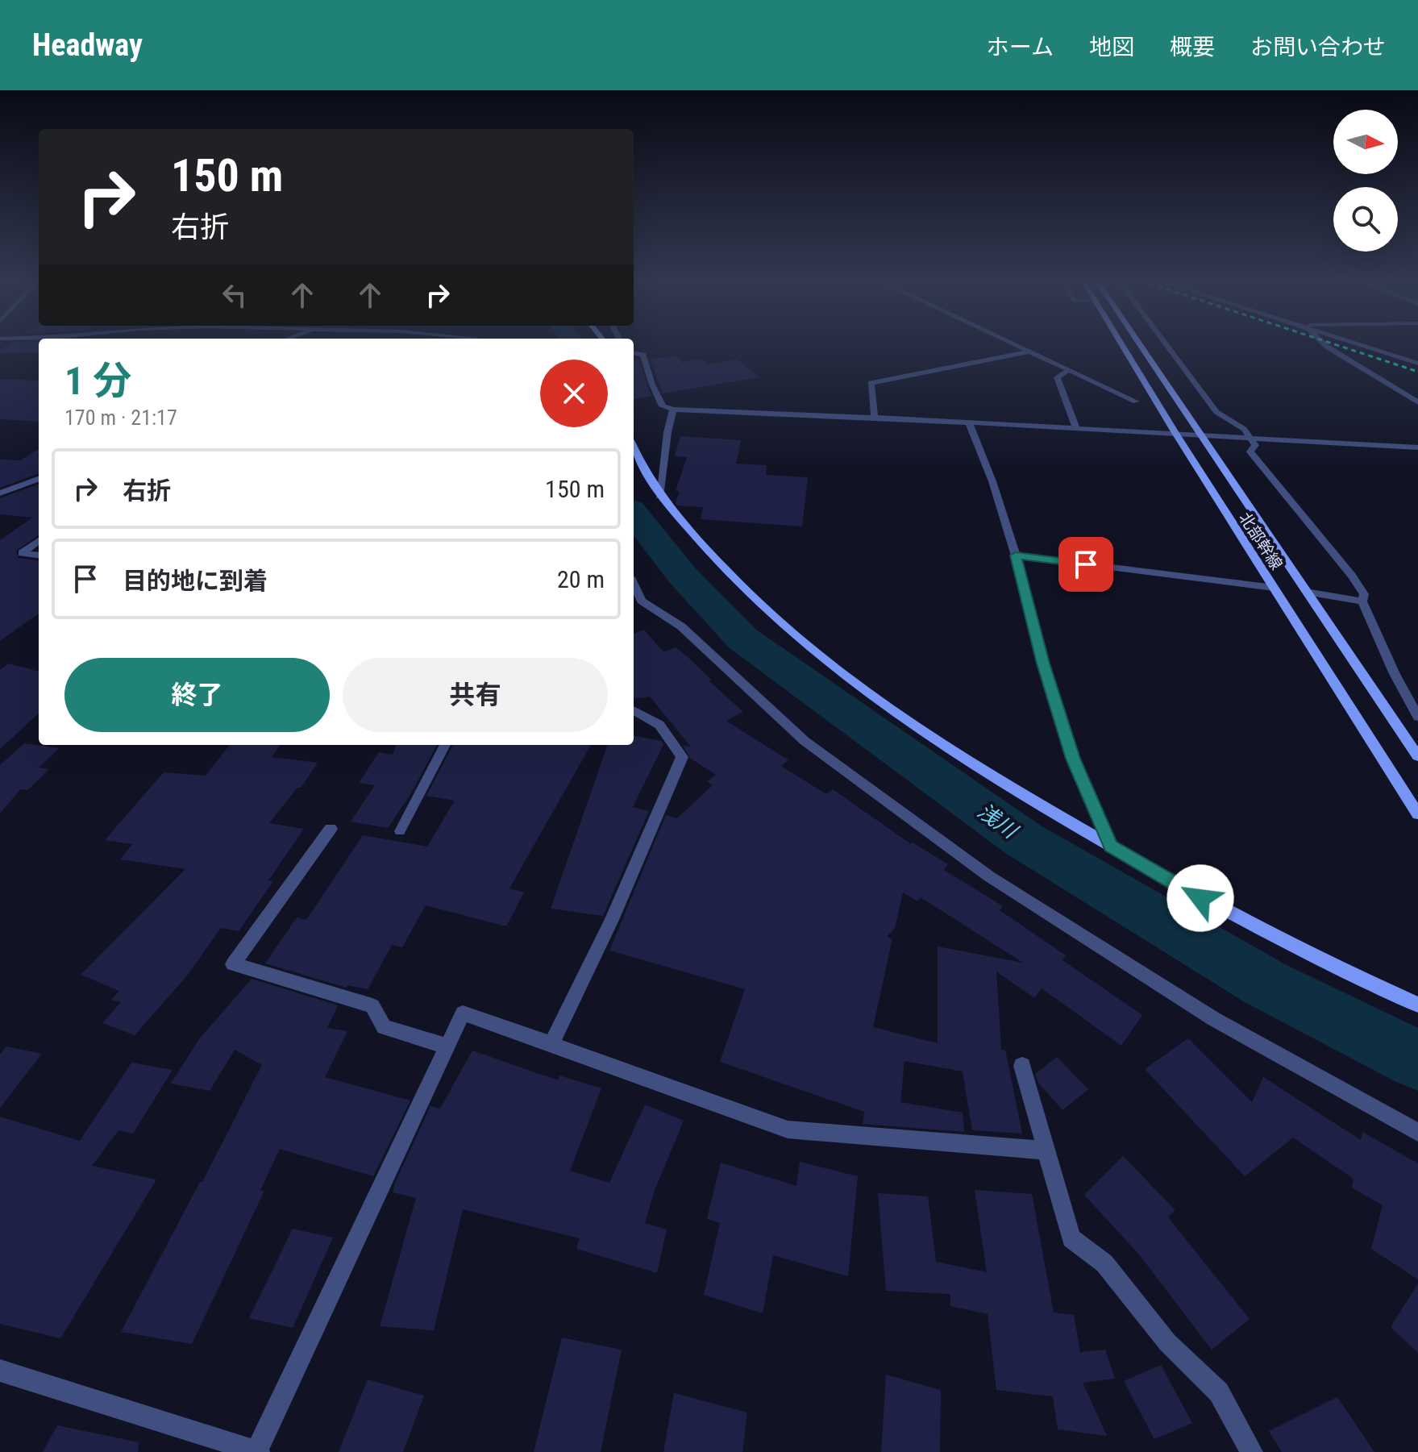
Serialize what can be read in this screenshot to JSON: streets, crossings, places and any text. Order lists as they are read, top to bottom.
{
  "streets": {
    "street": ["北部幹線"]
  },
  "water": ["浅川"],
  "north": "right",
  "page": {
    "header": "Headway",
    "nav": [
      "ホーム",
      "地図",
      "概要",
      "お問い合わせ"
    ],
    "turn": ["150 m", "右折"],
    "heading": ["1 分", "170 m · 21:17"],
    "list": [
      {
        "name": "右折",
        "value": "150 m"
      },
      {
        "name": "目的地に到着",
        "value": "20 m"
      }
    ],
    "buttons": ["終了", "共有"]
  }
}
